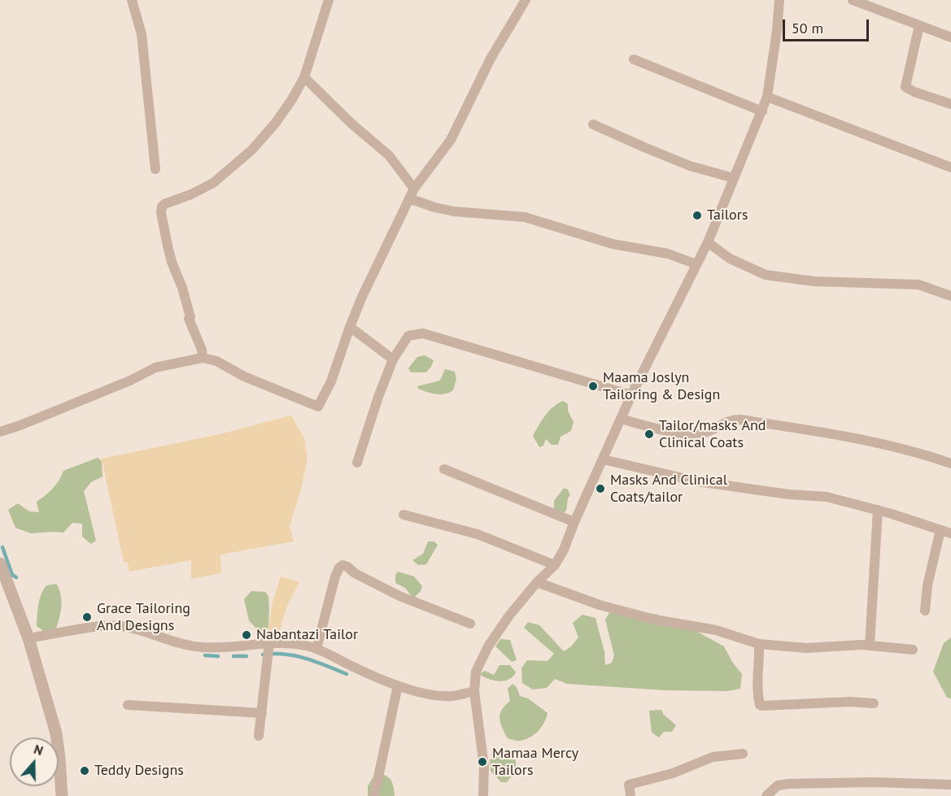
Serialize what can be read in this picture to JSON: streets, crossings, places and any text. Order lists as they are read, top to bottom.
{
  "places": [
    "Tailors",
    "Maama Joslyn Tailoring & Design",
    "Tailor/masks And Clinical Coats",
    "Masks And Clinical Coats/tailor",
    "Grace Tailoring And Designs",
    "Nabantazi Tailor",
    "Mamaa Mercy Tailors",
    "Teddy Designs"
  ],
  "scale_bar": "50 m",
  "north": "top"
}
